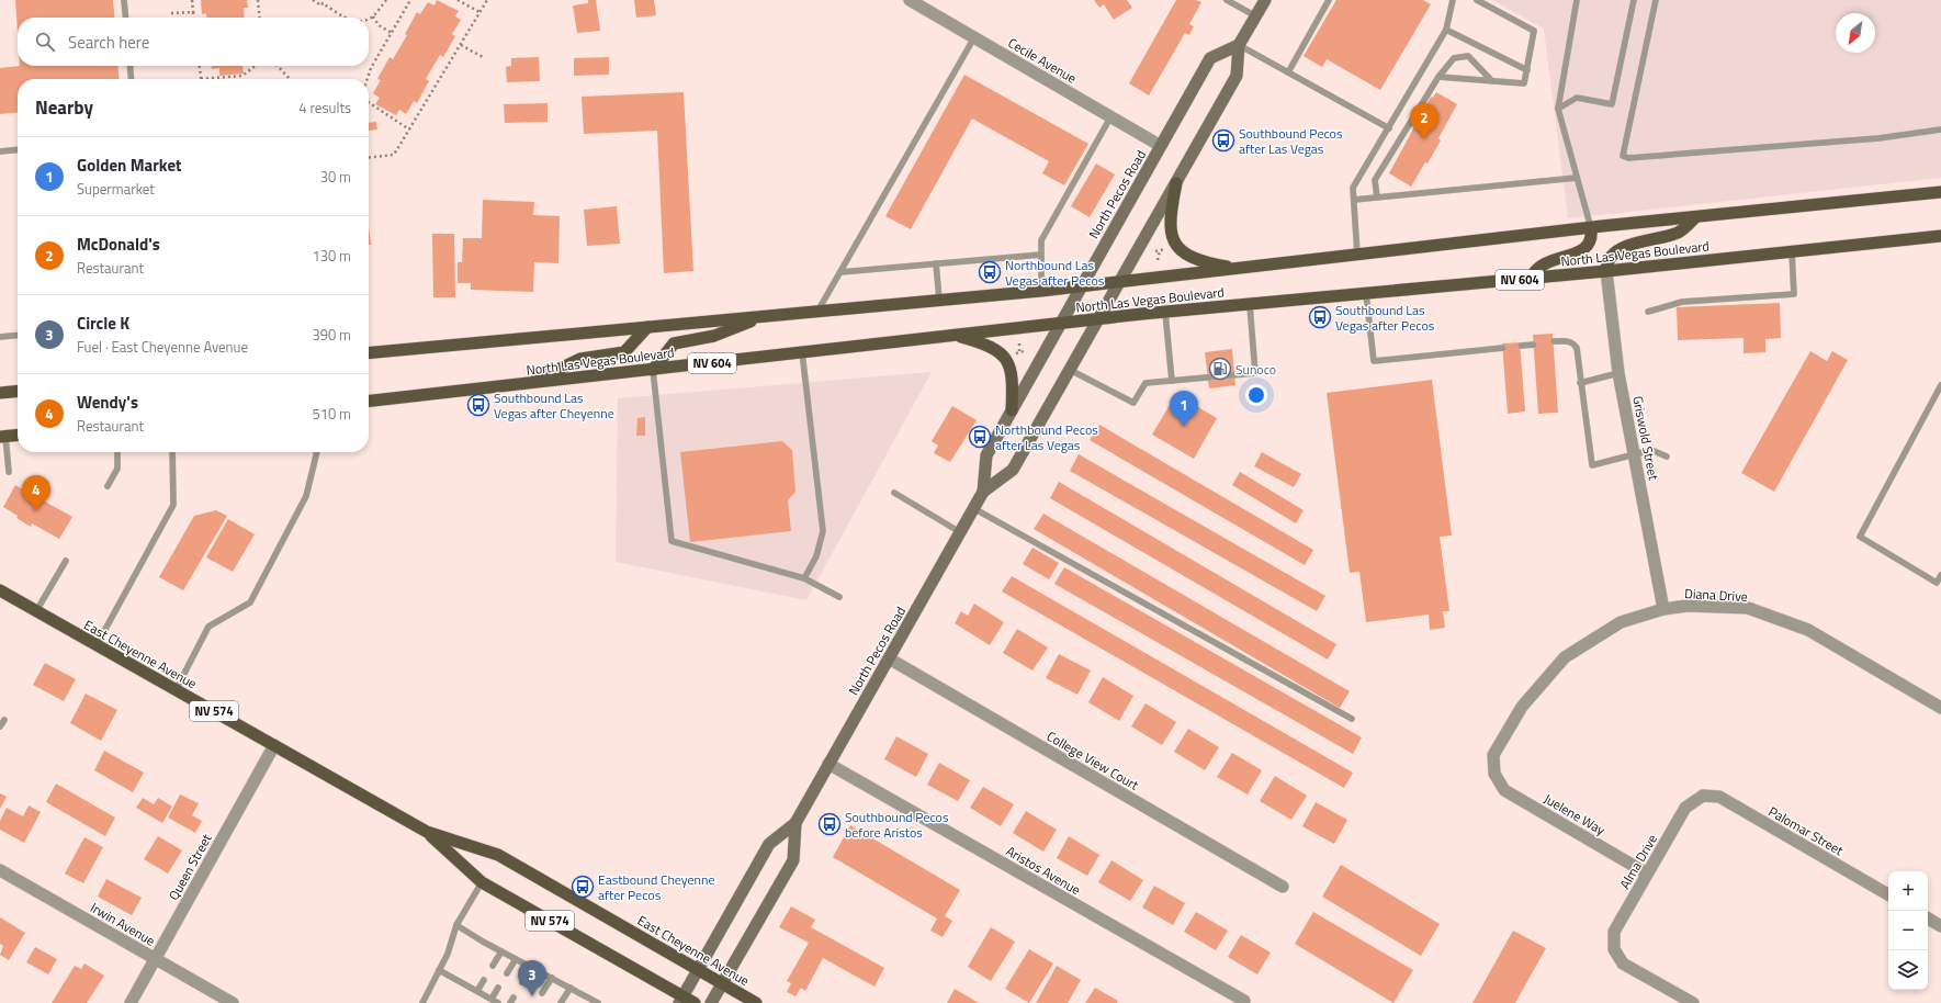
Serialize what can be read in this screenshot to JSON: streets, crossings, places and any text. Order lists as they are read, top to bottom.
{
  "streets": {
    "main road": [
      "North Pecos Road",
      "North Las Vegas Boulevard",
      "NV 604",
      "East Cheyenne Avenue",
      "NV 574"
    ],
    "street": [
      "Cecile Avenue",
      "Griswold Street",
      "Diana Drive",
      "College View Court",
      "Juelene Way",
      "Palomar Street",
      "Alma Drive",
      "Queen Street",
      "Aristos Avenue",
      "Irwin Avenue"
    ]
  },
  "crossings": [
    ["Cecile Avenue", "North Pecos Road"],
    ["North Pecos Road", "North Las Vegas Boulevard"],
    ["North Pecos Road", "East Cheyenne Avenue"],
    ["North Pecos Road", "College View Court"],
    ["North Pecos Road", "Aristos Avenue"],
    ["North Las Vegas Boulevard", "Griswold Street"],
    ["Griswold Street", "Diana Drive"],
    ["Diana Drive", "Juelene Way"],
    ["East Cheyenne Avenue", "Queen Street"],
    ["Juelene Way", "Alma Drive"],
    ["Palomar Street", "Alma Drive"],
    ["Queen Street", "Irwin Avenue"]
  ],
  "places": {
    "bus stop": [
      "Southbound Pecos after Las Vegas",
      "Northbound Las Vegas after Pecos",
      "Southbound Las Vegas after Pecos",
      "Southbound Las Vegas after Cheyenne",
      "Northbound Pecos after Las Vegas",
      "Southbound Pecos before Aristos",
      "Eastbound Cheyenne after Pecos"
    ],
    "fuel station": ["Sunoco"]
  },
  "north": "bottom left",
  "page": {
    "search": "Search here",
    "heading": ["Nearby", "4 results"],
    "pins": [
      "2",
      "1",
      "4",
      "3"
    ],
    "list": [
      {
        "mark": "1",
        "name": "Golden Market",
        "note": "Supermarket",
        "value": "30 m"
      },
      {
        "mark": "2",
        "name": "McDonald's",
        "note": "Restaurant",
        "value": "130 m"
      },
      {
        "mark": "3",
        "name": "Circle K",
        "note": "Fuel · East Cheyenne Avenue",
        "value": "390 m"
      },
      {
        "mark": "4",
        "name": "Wendy's",
        "note": "Restaurant",
        "value": "510 m"
      }
    ],
    "map_buttons": ["+", "−"]
  }
}
